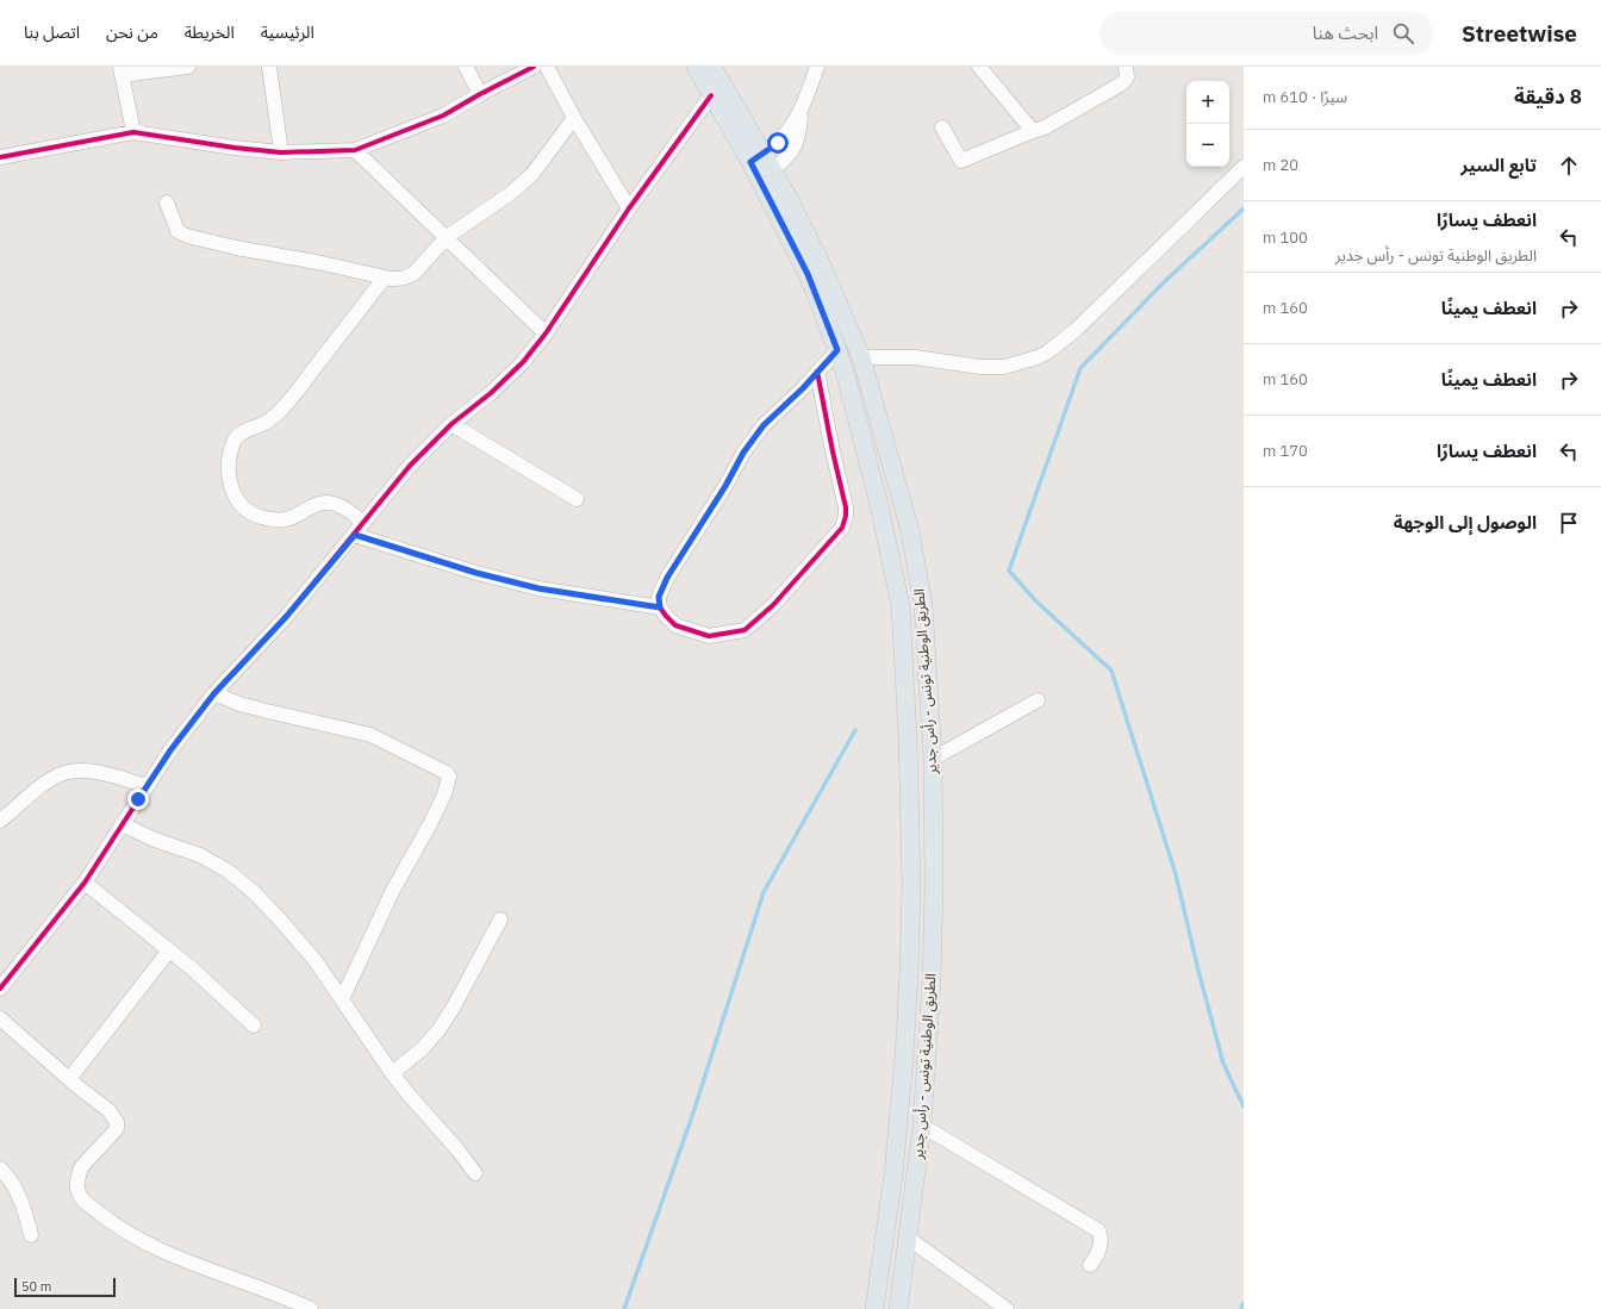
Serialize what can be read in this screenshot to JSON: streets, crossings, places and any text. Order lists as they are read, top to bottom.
{
  "streets": {
    "main road": ["الطريق الوطنية تونس - رأس جدير"]
  },
  "scale_bar": "50 m",
  "page": {
    "header": "Streetwise",
    "search": "ابحث هنا",
    "nav": [
      "الرئيسية",
      "الخريطة",
      "من نحن",
      "اتصل بنا"
    ],
    "heading": ["8 دقيقة", "سيرًا · 610 m"],
    "map_buttons": ["+", "−"],
    "list": [
      ["تابع السير", "20 m"],
      ["انعطف يسارًا", "الطريق الوطنية تونس - رأس جدير", "100 m"],
      ["انعطف يمينًا", "160 m"],
      ["انعطف يمينًا", "160 m"],
      ["انعطف يسارًا", "170 m"],
      "الوصول إلى الوجهة"
    ],
    "scale": "50 m"
  }
}
